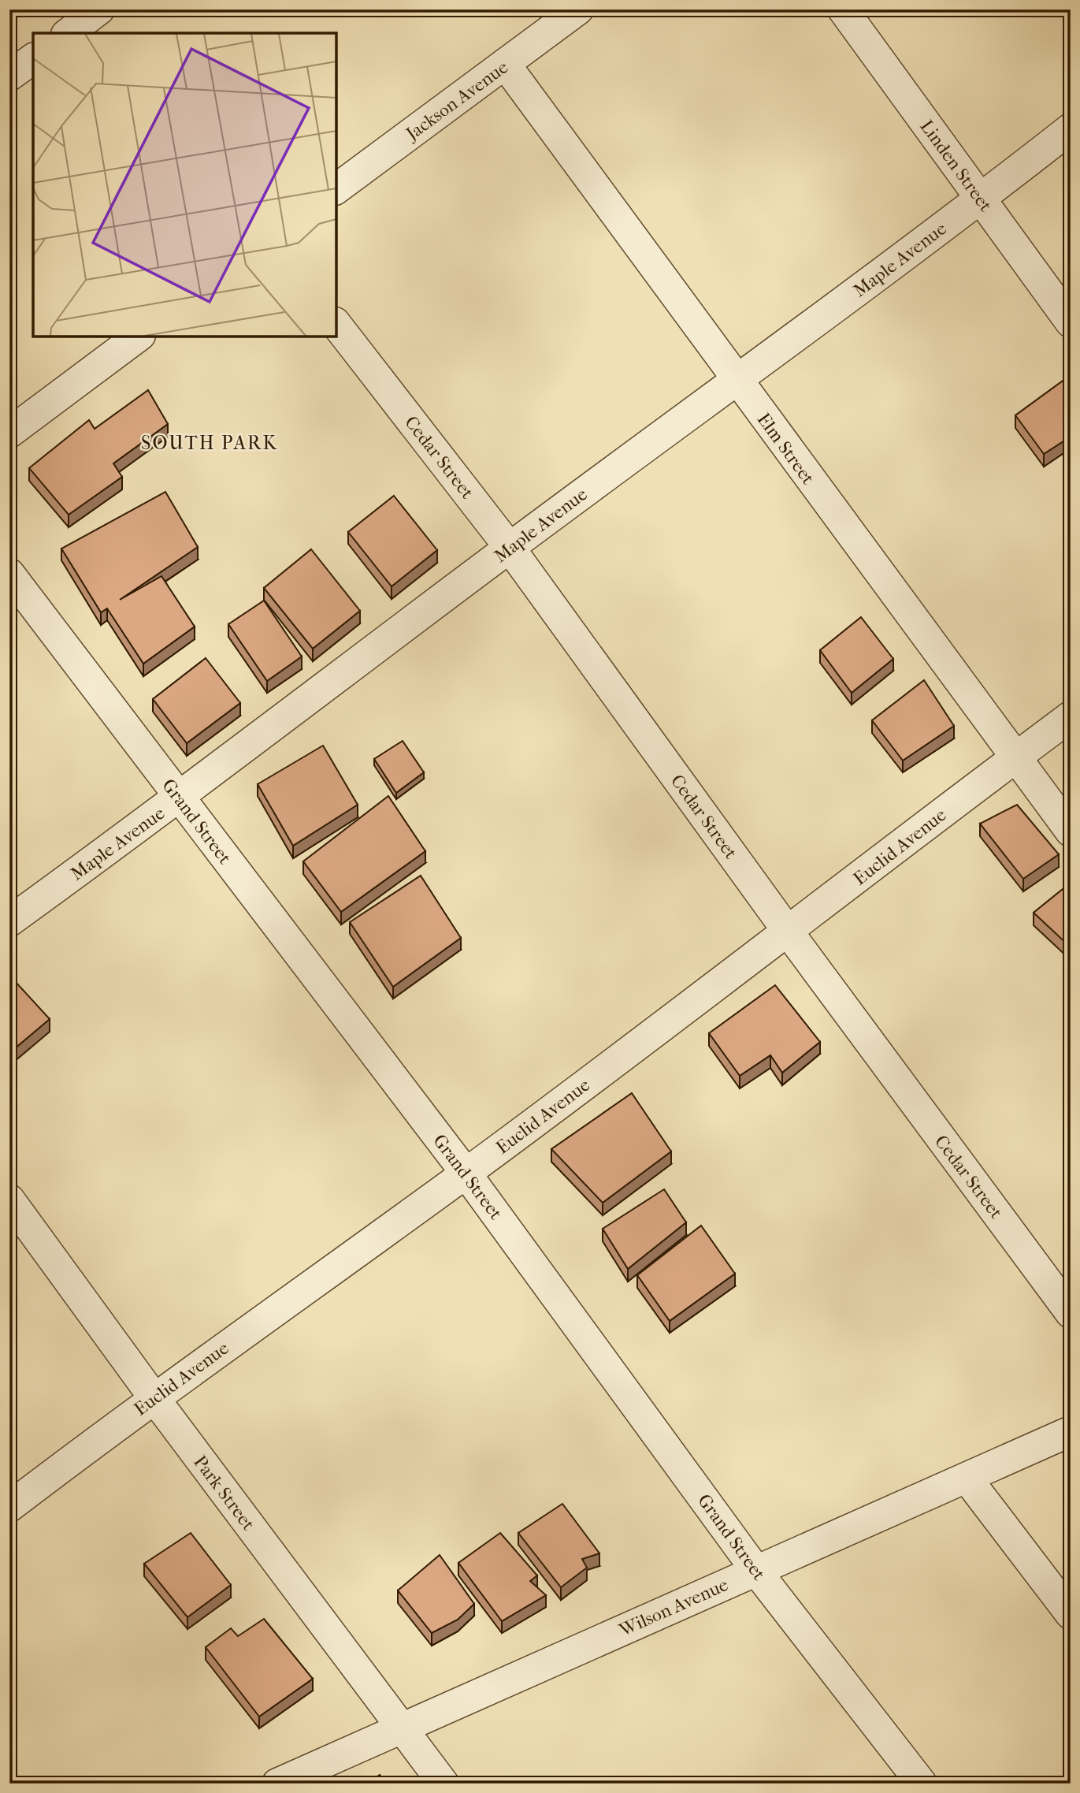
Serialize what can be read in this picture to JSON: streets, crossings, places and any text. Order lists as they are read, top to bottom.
{
  "streets": {
    "street": [
      "Jackson Avenue",
      "Linden Street",
      "Maple Avenue",
      "Elm Street",
      "Cedar Street",
      "Grand Street",
      "Euclid Avenue",
      "Park Street",
      "Wilson Avenue"
    ]
  },
  "crossings": [
    ["Jackson Avenue", "Elm Street"],
    ["Linden Street", "Maple Avenue"],
    ["Maple Avenue", "Elm Street"],
    ["Maple Avenue", "Cedar Street"],
    ["Maple Avenue", "Grand Street"],
    ["Elm Street", "Euclid Avenue"],
    ["Cedar Street", "Euclid Avenue"],
    ["Grand Street", "Euclid Avenue"],
    ["Grand Street", "Wilson Avenue"],
    ["Euclid Avenue", "Park Street"],
    ["Park Street", "Wilson Avenue"]
  ],
  "districts": ["SOUTH PARK"]
}
